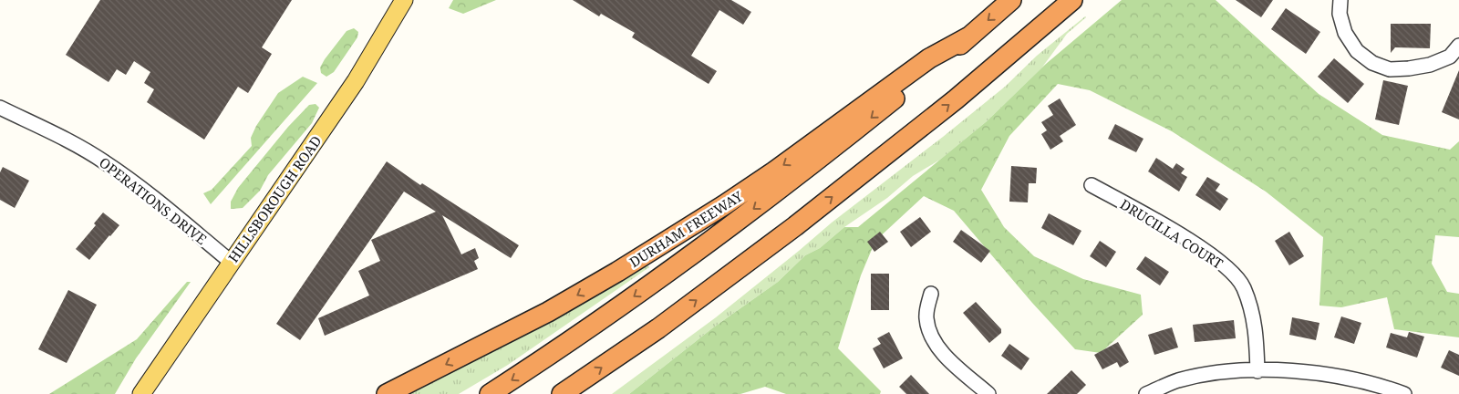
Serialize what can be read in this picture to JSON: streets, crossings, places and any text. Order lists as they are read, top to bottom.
{
  "streets": {
    "highway": ["DURHAM FREEWAY"],
    "main road": ["HILLSBOROUGH ROAD"],
    "street": ["OPERATIONS DRIVE", "DRUCILLA COURT"]
  },
  "crossings": [
    ["HILLSBOROUGH ROAD", "OPERATIONS DRIVE"]
  ]
}
